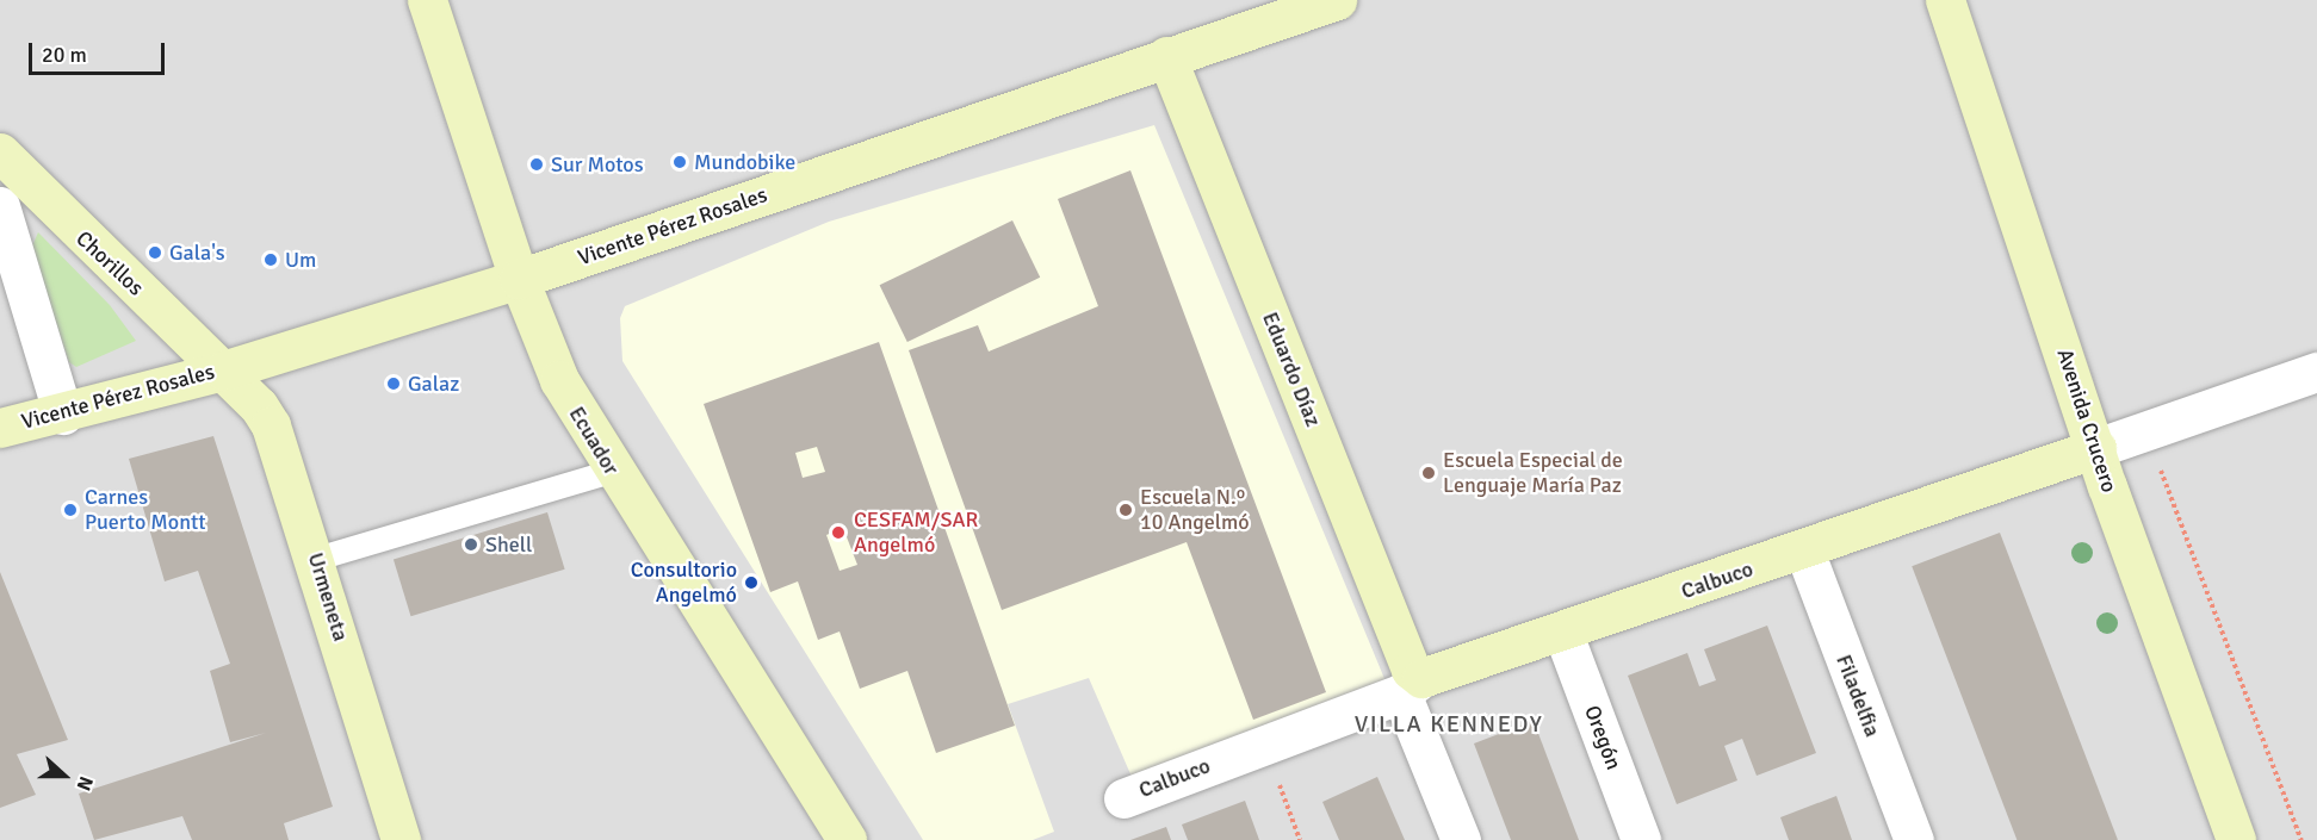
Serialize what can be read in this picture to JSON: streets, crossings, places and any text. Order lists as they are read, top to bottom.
{
  "streets": {
    "main road": [
      "Vicente Pérez Rosales",
      "Chorillos",
      "Eduardo Díaz",
      "Avenida Crucero",
      "Ecuador",
      "Calbuco",
      "Urmeneta"
    ],
    "street": ["Filadelfia", "Oregón"]
  },
  "crossings": [
    ["Vicente Pérez Rosales", "Chorillos"],
    ["Vicente Pérez Rosales", "Eduardo Díaz"],
    ["Vicente Pérez Rosales", "Ecuador"],
    ["Vicente Pérez Rosales", "Urmeneta"],
    ["Chorillos", "Urmeneta"],
    ["Eduardo Díaz", "Calbuco"],
    ["Avenida Crucero", "Calbuco"],
    ["Calbuco", "Filadelfia"],
    ["Calbuco", "Oregón"]
  ],
  "districts": ["VILLA KENNEDY"],
  "places": [
    "Mundobike",
    "Sur Motos",
    "Gala's",
    "Um",
    "Galaz",
    "Escuela Especial de Lenguaje María Paz",
    "Carnes Puerto Montt",
    "Escuela N.º 10 Angelmó",
    "CESFAM/SAR Angelmó",
    "Shell",
    "Consultorio Angelmó"
  ],
  "scale_bar": "20 m",
  "north": "right"
}
